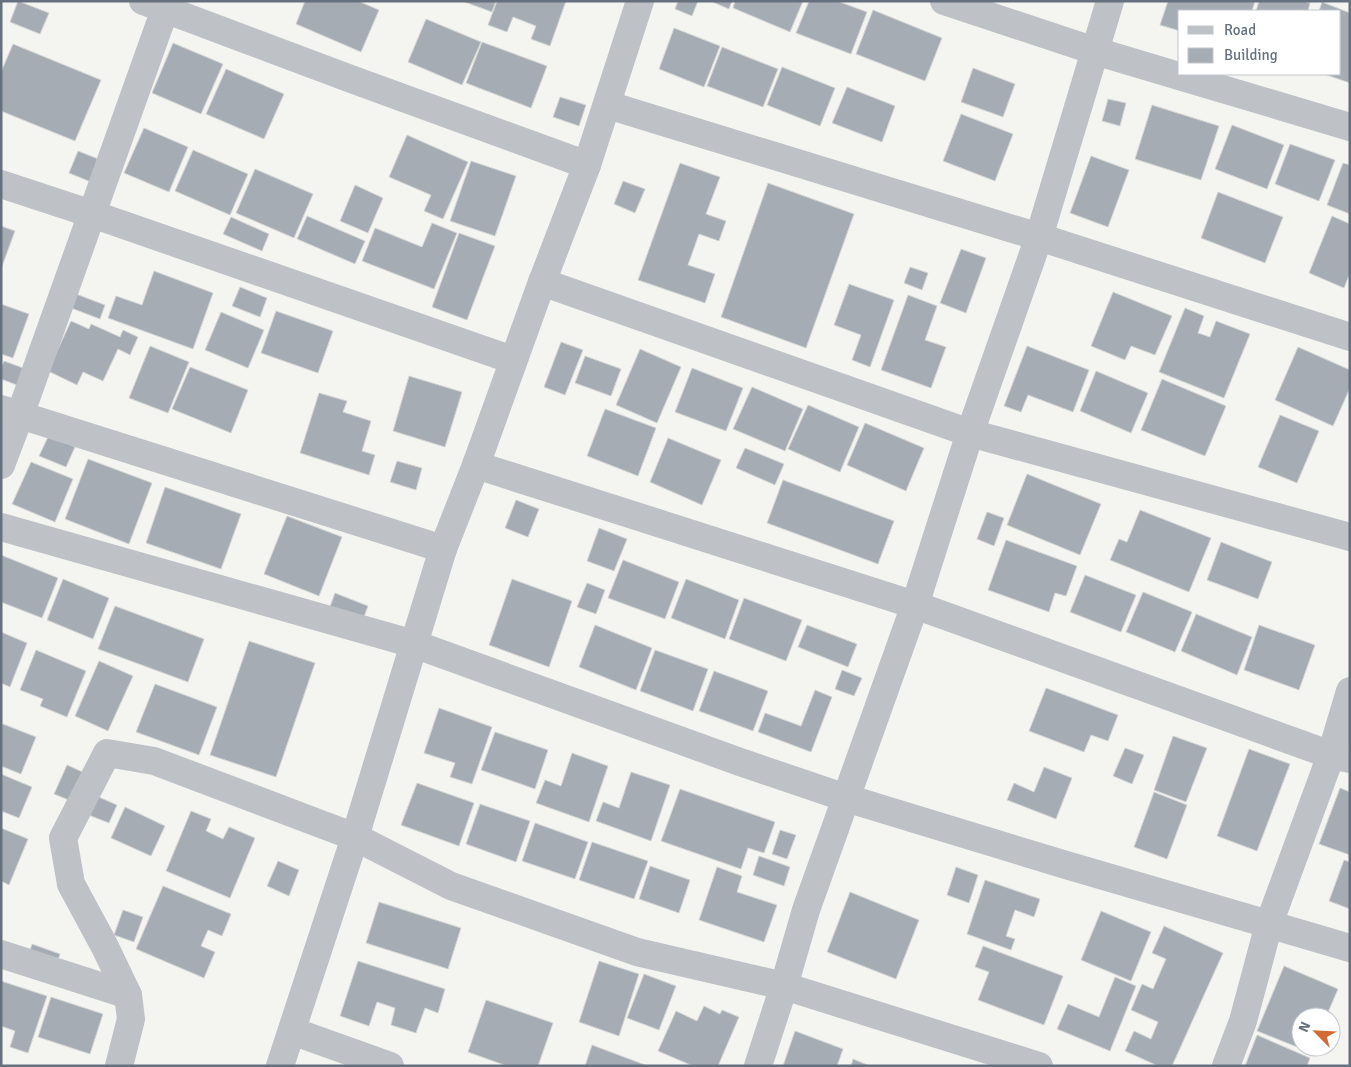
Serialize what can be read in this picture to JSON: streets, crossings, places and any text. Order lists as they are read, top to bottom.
{
  "legend": ["Road", "Building"],
  "north": "top left"
}
